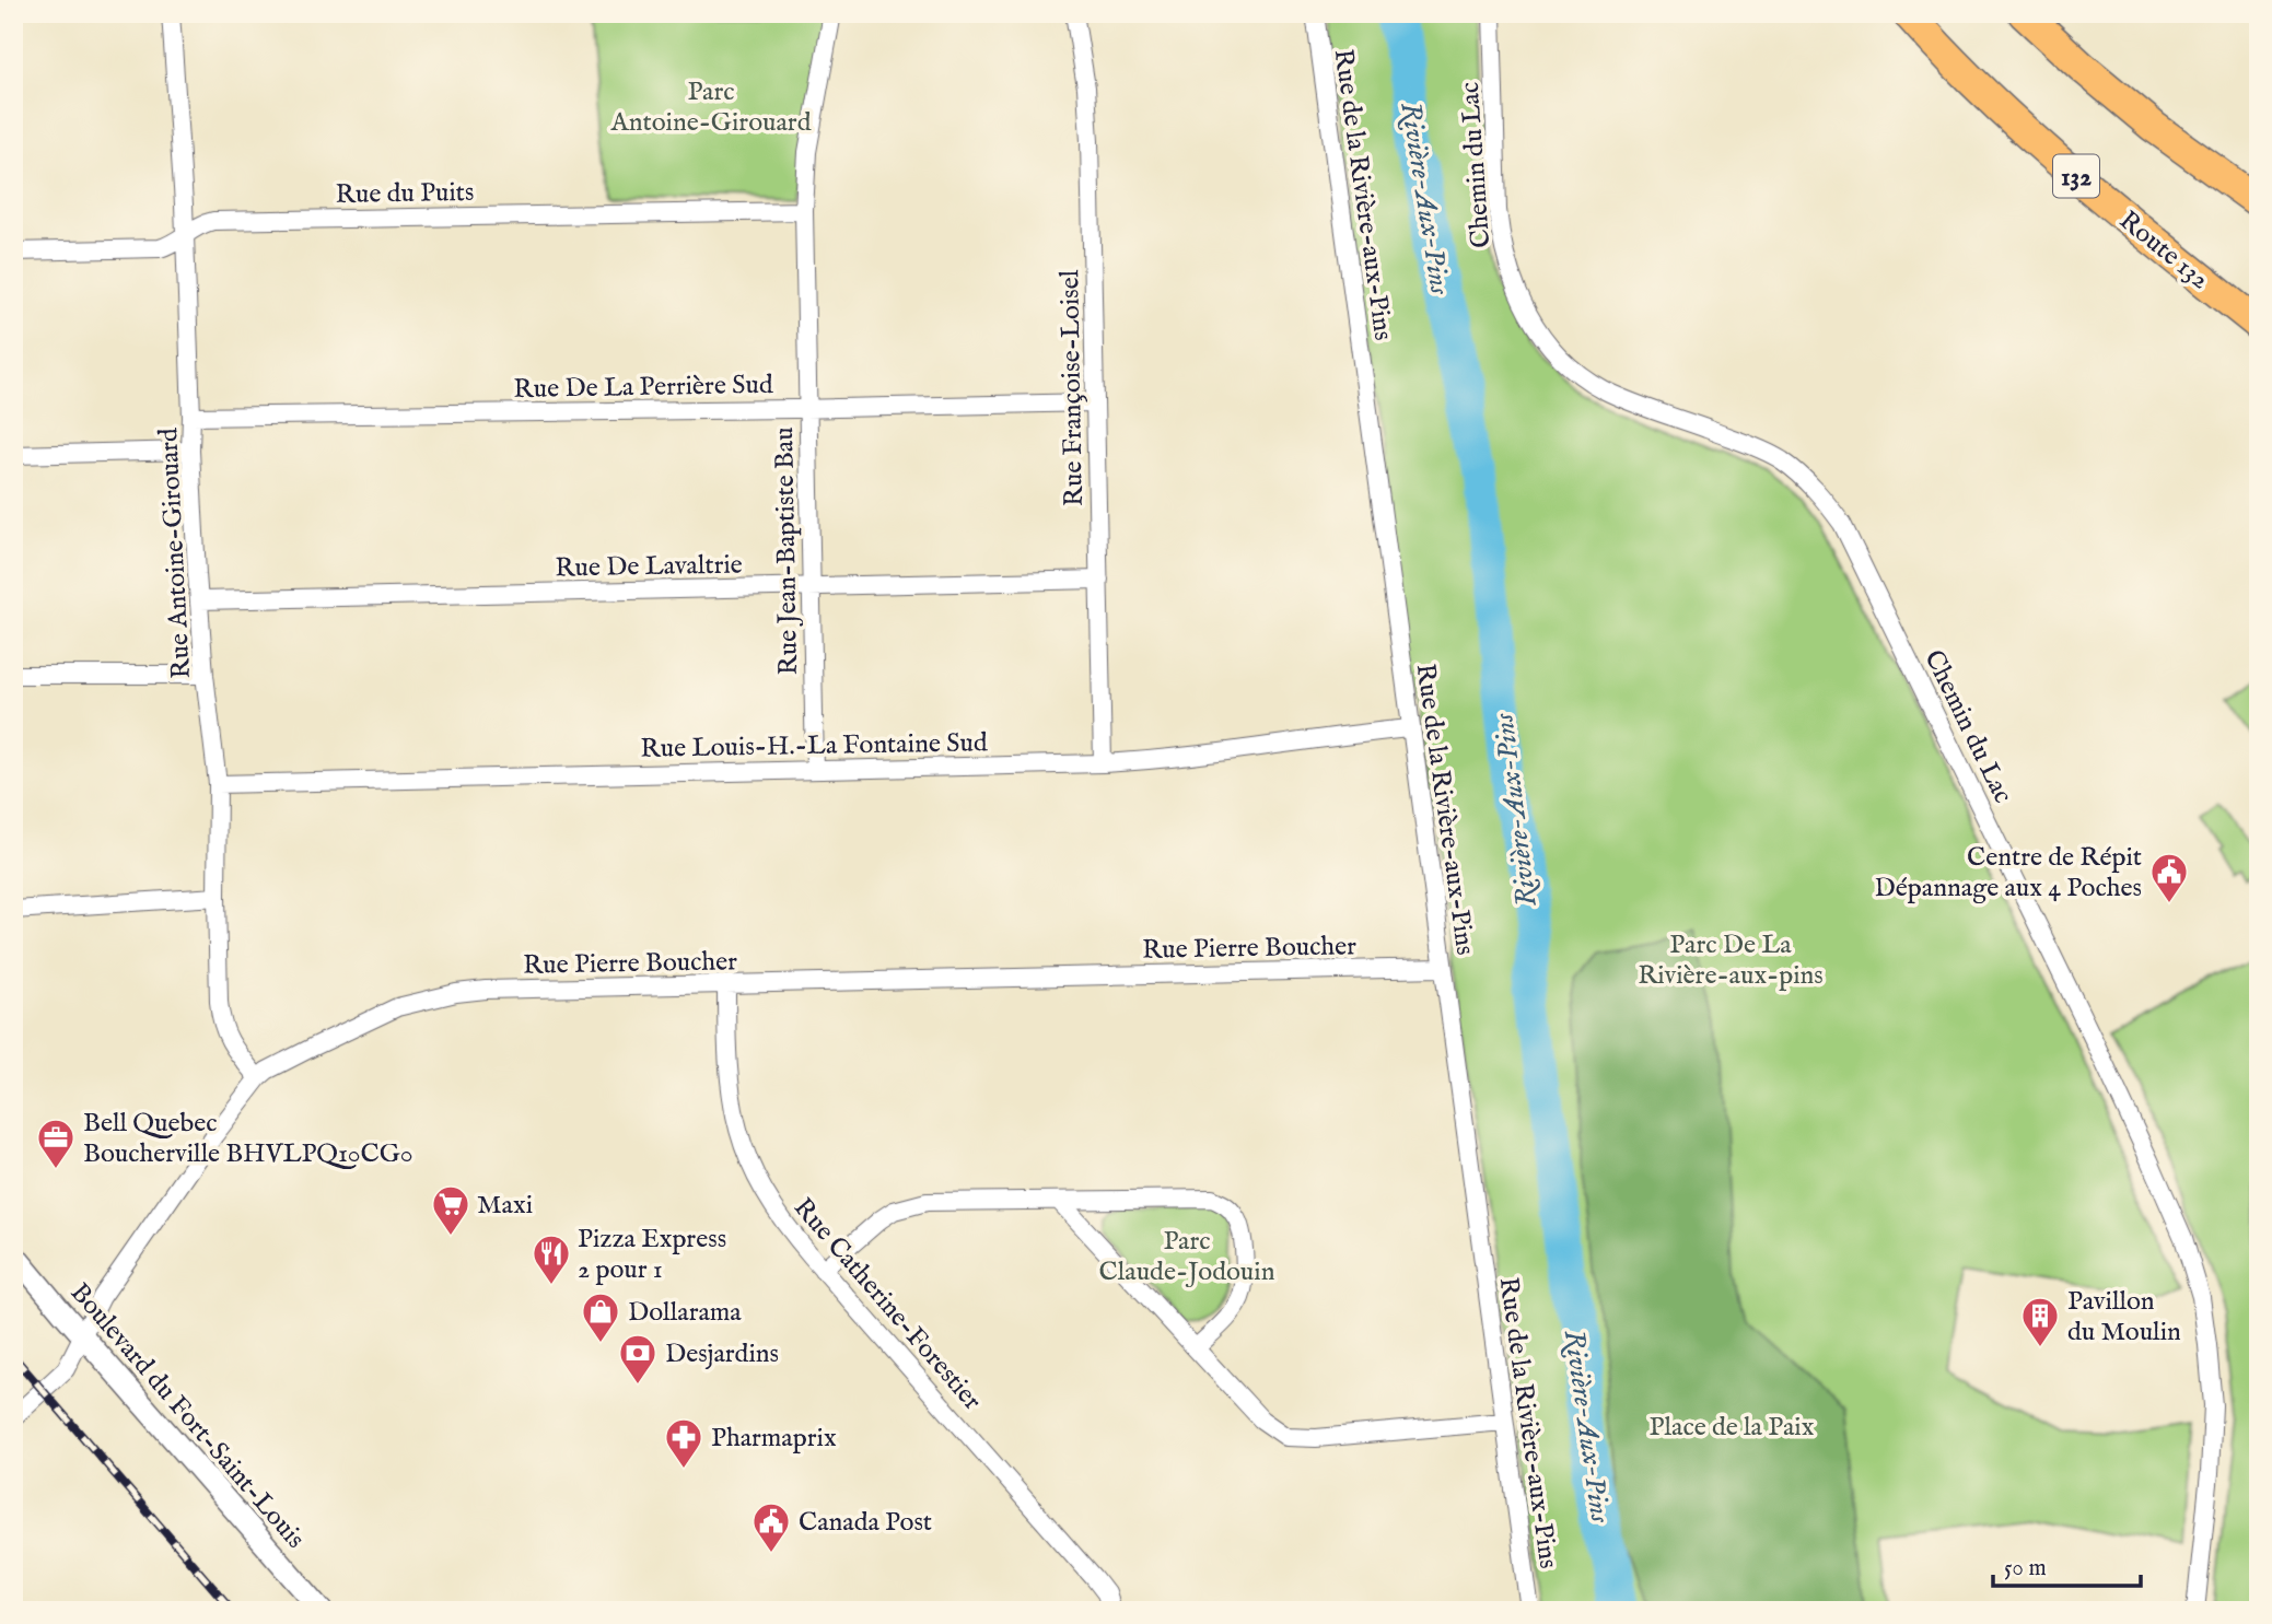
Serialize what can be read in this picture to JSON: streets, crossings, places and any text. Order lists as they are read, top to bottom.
{
  "streets": {
    "highway": ["132", "Route 132"],
    "street": [
      "Chemin du Lac",
      "Rue du Puits",
      "Rue de la Rivière-aux-Pins",
      "Rue De La Perrière Sud",
      "Rue Françoise-Loisel",
      "Rue Jean-Baptiste Bau",
      "Rue Antoine-Girouard",
      "Rue De Lavaltrie",
      "Rue Louis-H.-La Fontaine Sud",
      "Rue Pierre Boucher",
      "Rue Catherine-Forestier",
      "Boulevard du Fort-Saint-Louis"
    ]
  },
  "crossings": [
    ["Rue du Puits", "Rue Jean-Baptiste Bau"],
    ["Rue du Puits", "Rue Antoine-Girouard"],
    ["Rue de la Rivière-aux-Pins", "Rue Louis-H.-La Fontaine Sud"],
    ["Rue de la Rivière-aux-Pins", "Rue Pierre Boucher"],
    ["Rue De La Perrière Sud", "Rue Françoise-Loisel"],
    ["Rue De La Perrière Sud", "Rue Jean-Baptiste Bau"],
    ["Rue De La Perrière Sud", "Rue Antoine-Girouard"],
    ["Rue Françoise-Loisel", "Rue De Lavaltrie"],
    ["Rue Françoise-Loisel", "Rue Louis-H.-La Fontaine Sud"],
    ["Rue Jean-Baptiste Bau", "Rue De Lavaltrie"],
    ["Rue Jean-Baptiste Bau", "Rue Louis-H.-La Fontaine Sud"],
    ["Rue Antoine-Girouard", "Rue De Lavaltrie"],
    ["Rue Antoine-Girouard", "Rue Louis-H.-La Fontaine Sud"],
    ["Rue Antoine-Girouard", "Rue Pierre Boucher"],
    ["Rue Pierre Boucher", "Rue Catherine-Forestier"],
    ["Rue Pierre Boucher", "Boulevard du Fort-Saint-Louis"]
  ],
  "water": ["Rivière-Aux-Pins"],
  "parks": [
    "Parc Antoine-Girouard",
    "Parc De La Rivière-aux-pins",
    "Parc Claude-Jodouin",
    "Place de la Paix"
  ],
  "places": {
    "public building": ["Centre de Répit Dépannage aux 4 Poches", "Canada Post"],
    "office": ["Bell Quebec Boucherville BHVLPQ10CG0"],
    "supermarket": ["Maxi"],
    "restaurant": ["Pizza Express 2 pour 1"],
    "shop": ["Dollarama"],
    "building": ["Pavillon du Moulin"],
    "bank": ["Desjardins"],
    "pharmacy": ["Pharmaprix"]
  },
  "scale_bar": "50 m"
}
